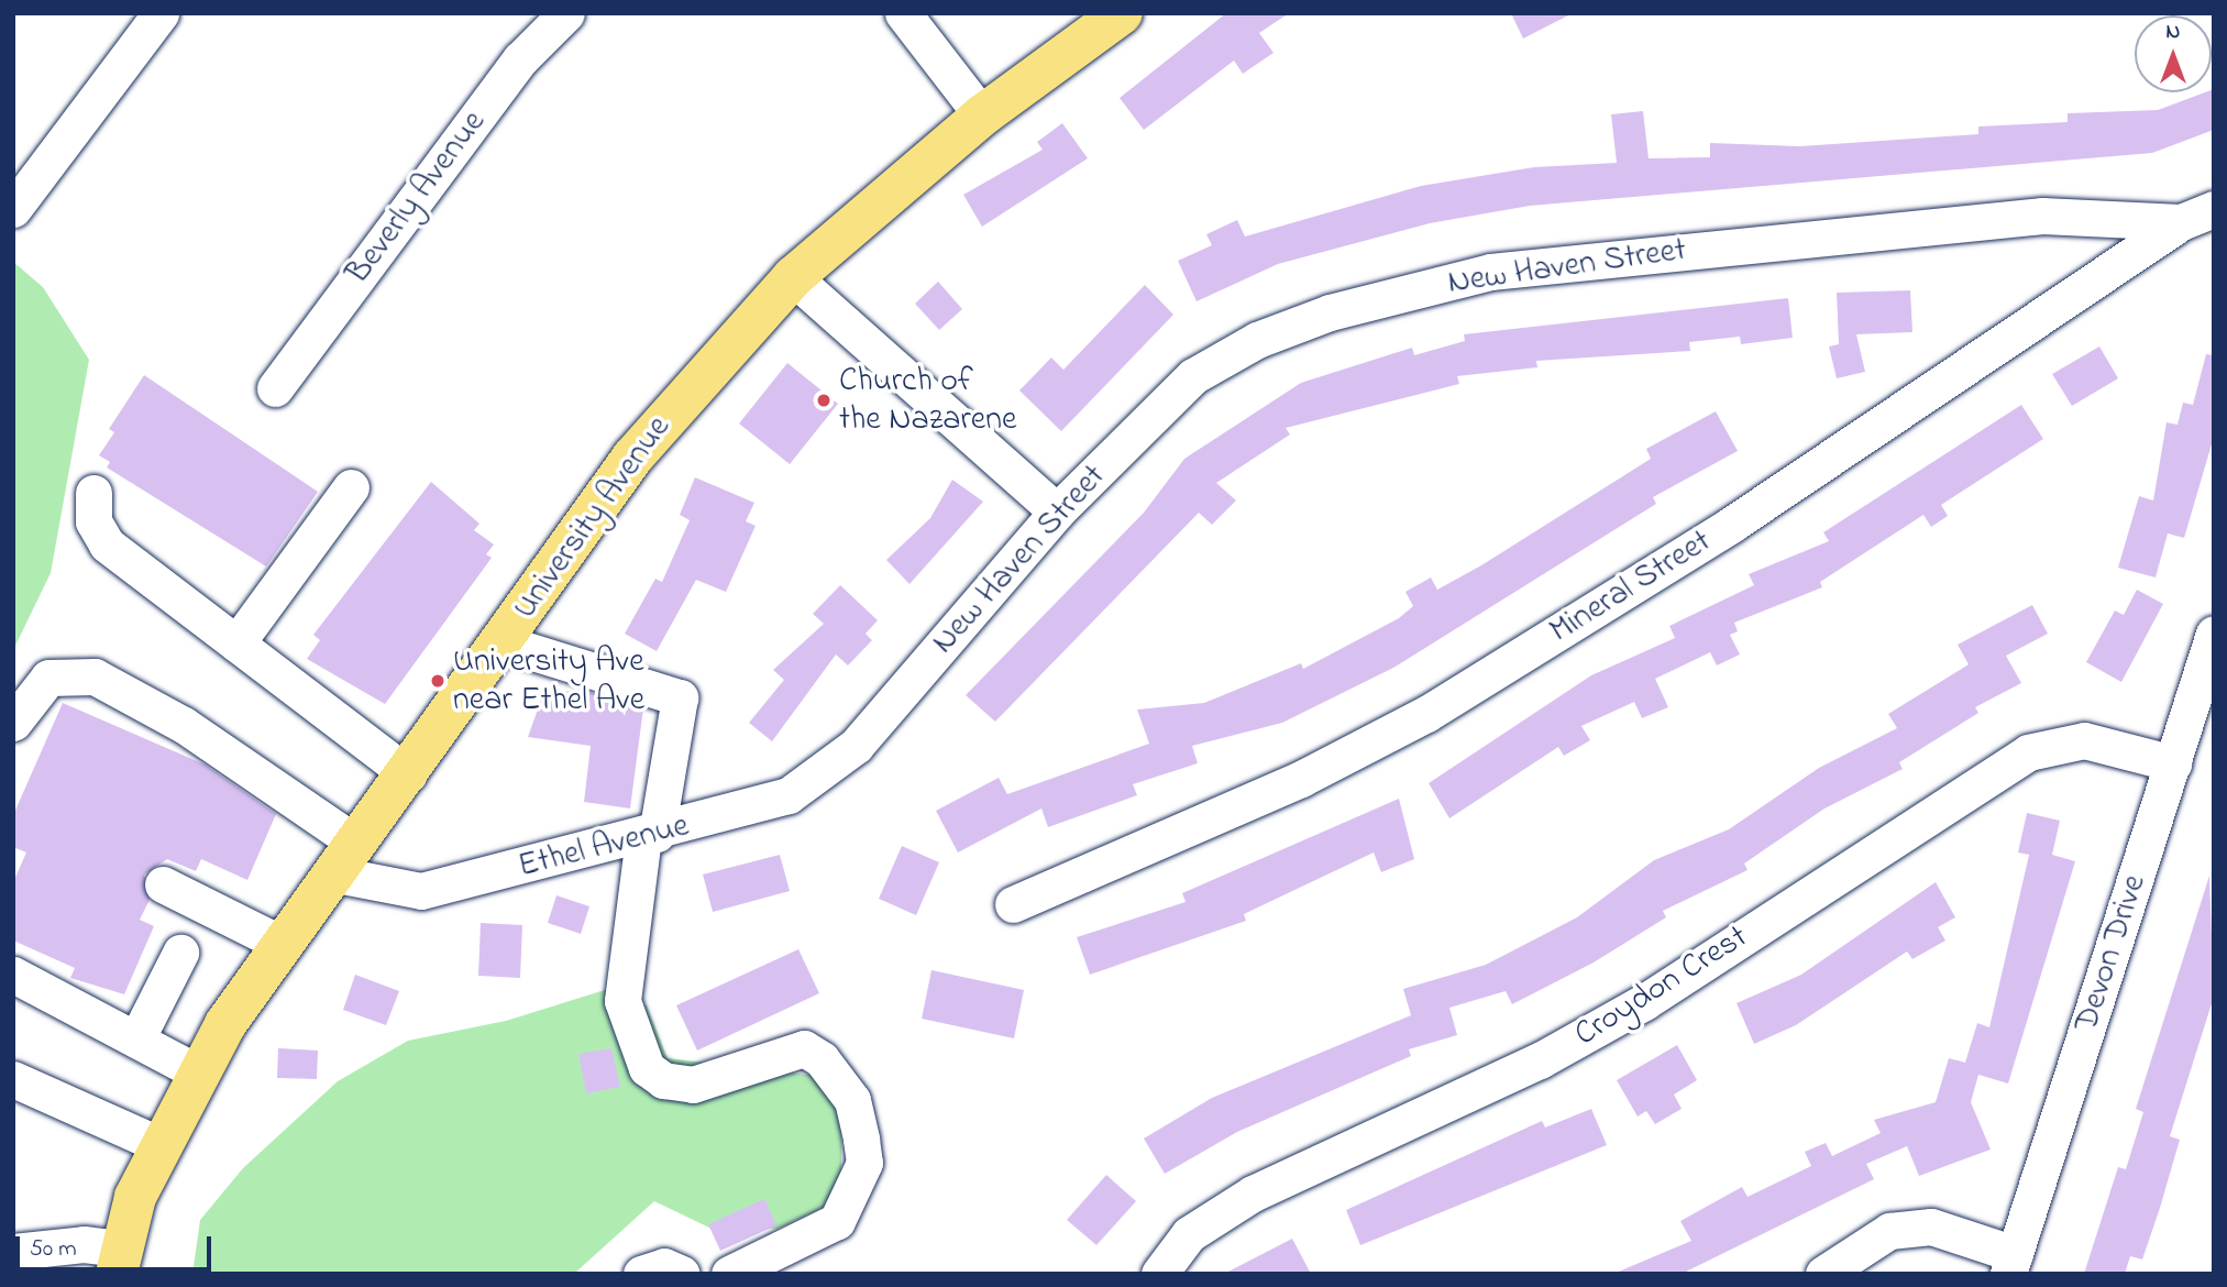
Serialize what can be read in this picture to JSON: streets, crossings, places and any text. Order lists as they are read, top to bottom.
{
  "streets": {
    "main road": ["University Avenue"],
    "street": [
      "Beverly Avenue",
      "New Haven Street",
      "Mineral Street",
      "Ethel Avenue",
      "Devon Drive",
      "Croydon Crest"
    ]
  },
  "crossings": [
    ["New Haven Street", "Mineral Street"],
    ["New Haven Street", "Ethel Avenue"],
    ["University Avenue", "Ethel Avenue"],
    ["Devon Drive", "Croydon Crest"]
  ],
  "places": ["Church of the Nazarene", "University Ave near Ethel Ave"],
  "scale_bar": "50 m",
  "north": "top"
}
